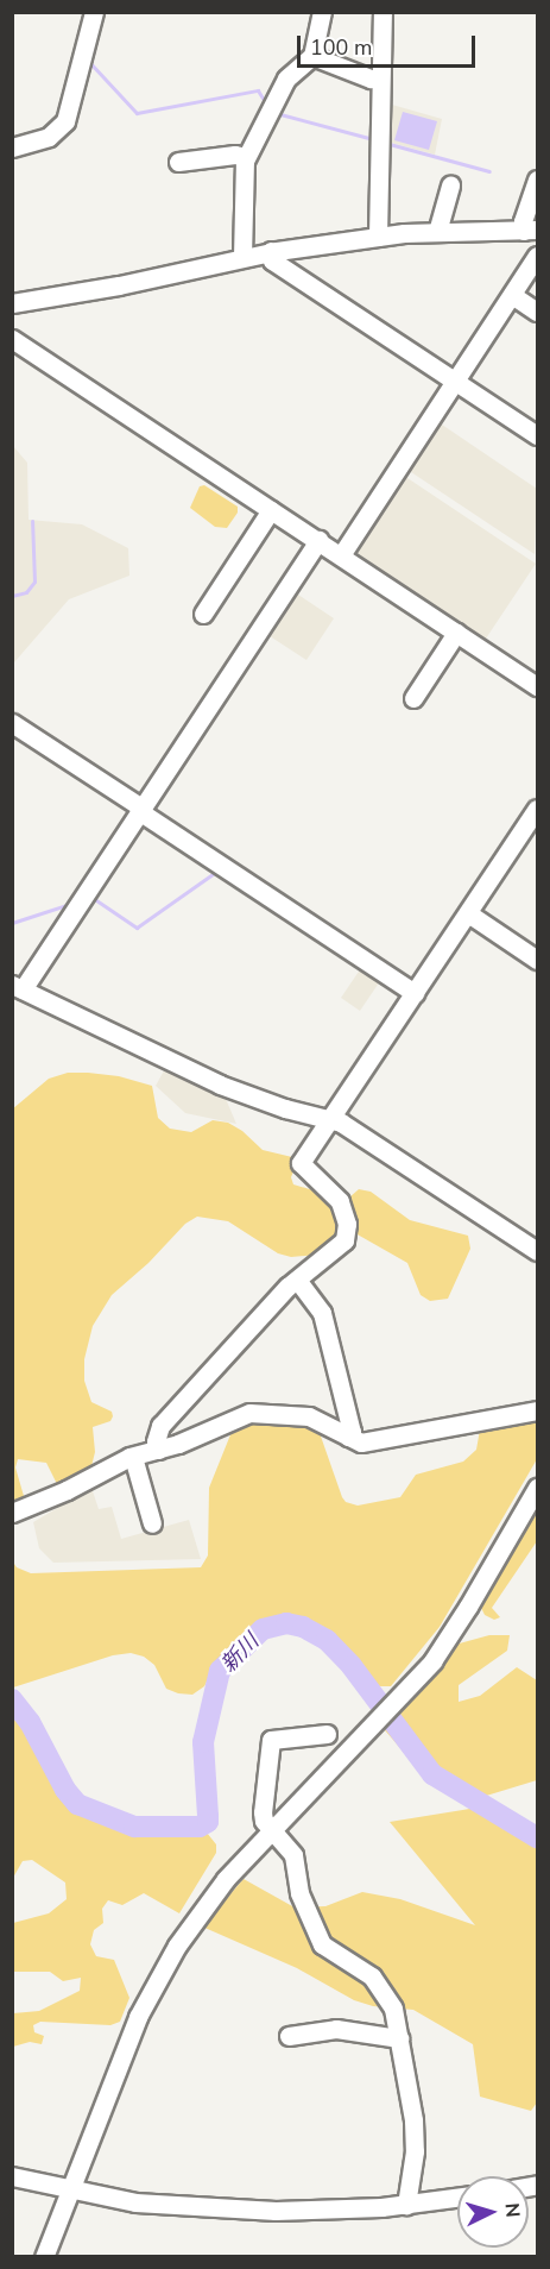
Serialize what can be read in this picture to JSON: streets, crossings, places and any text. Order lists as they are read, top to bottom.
{
  "water": ["新川"],
  "scale_bar": "100 m",
  "north": "right"
}
